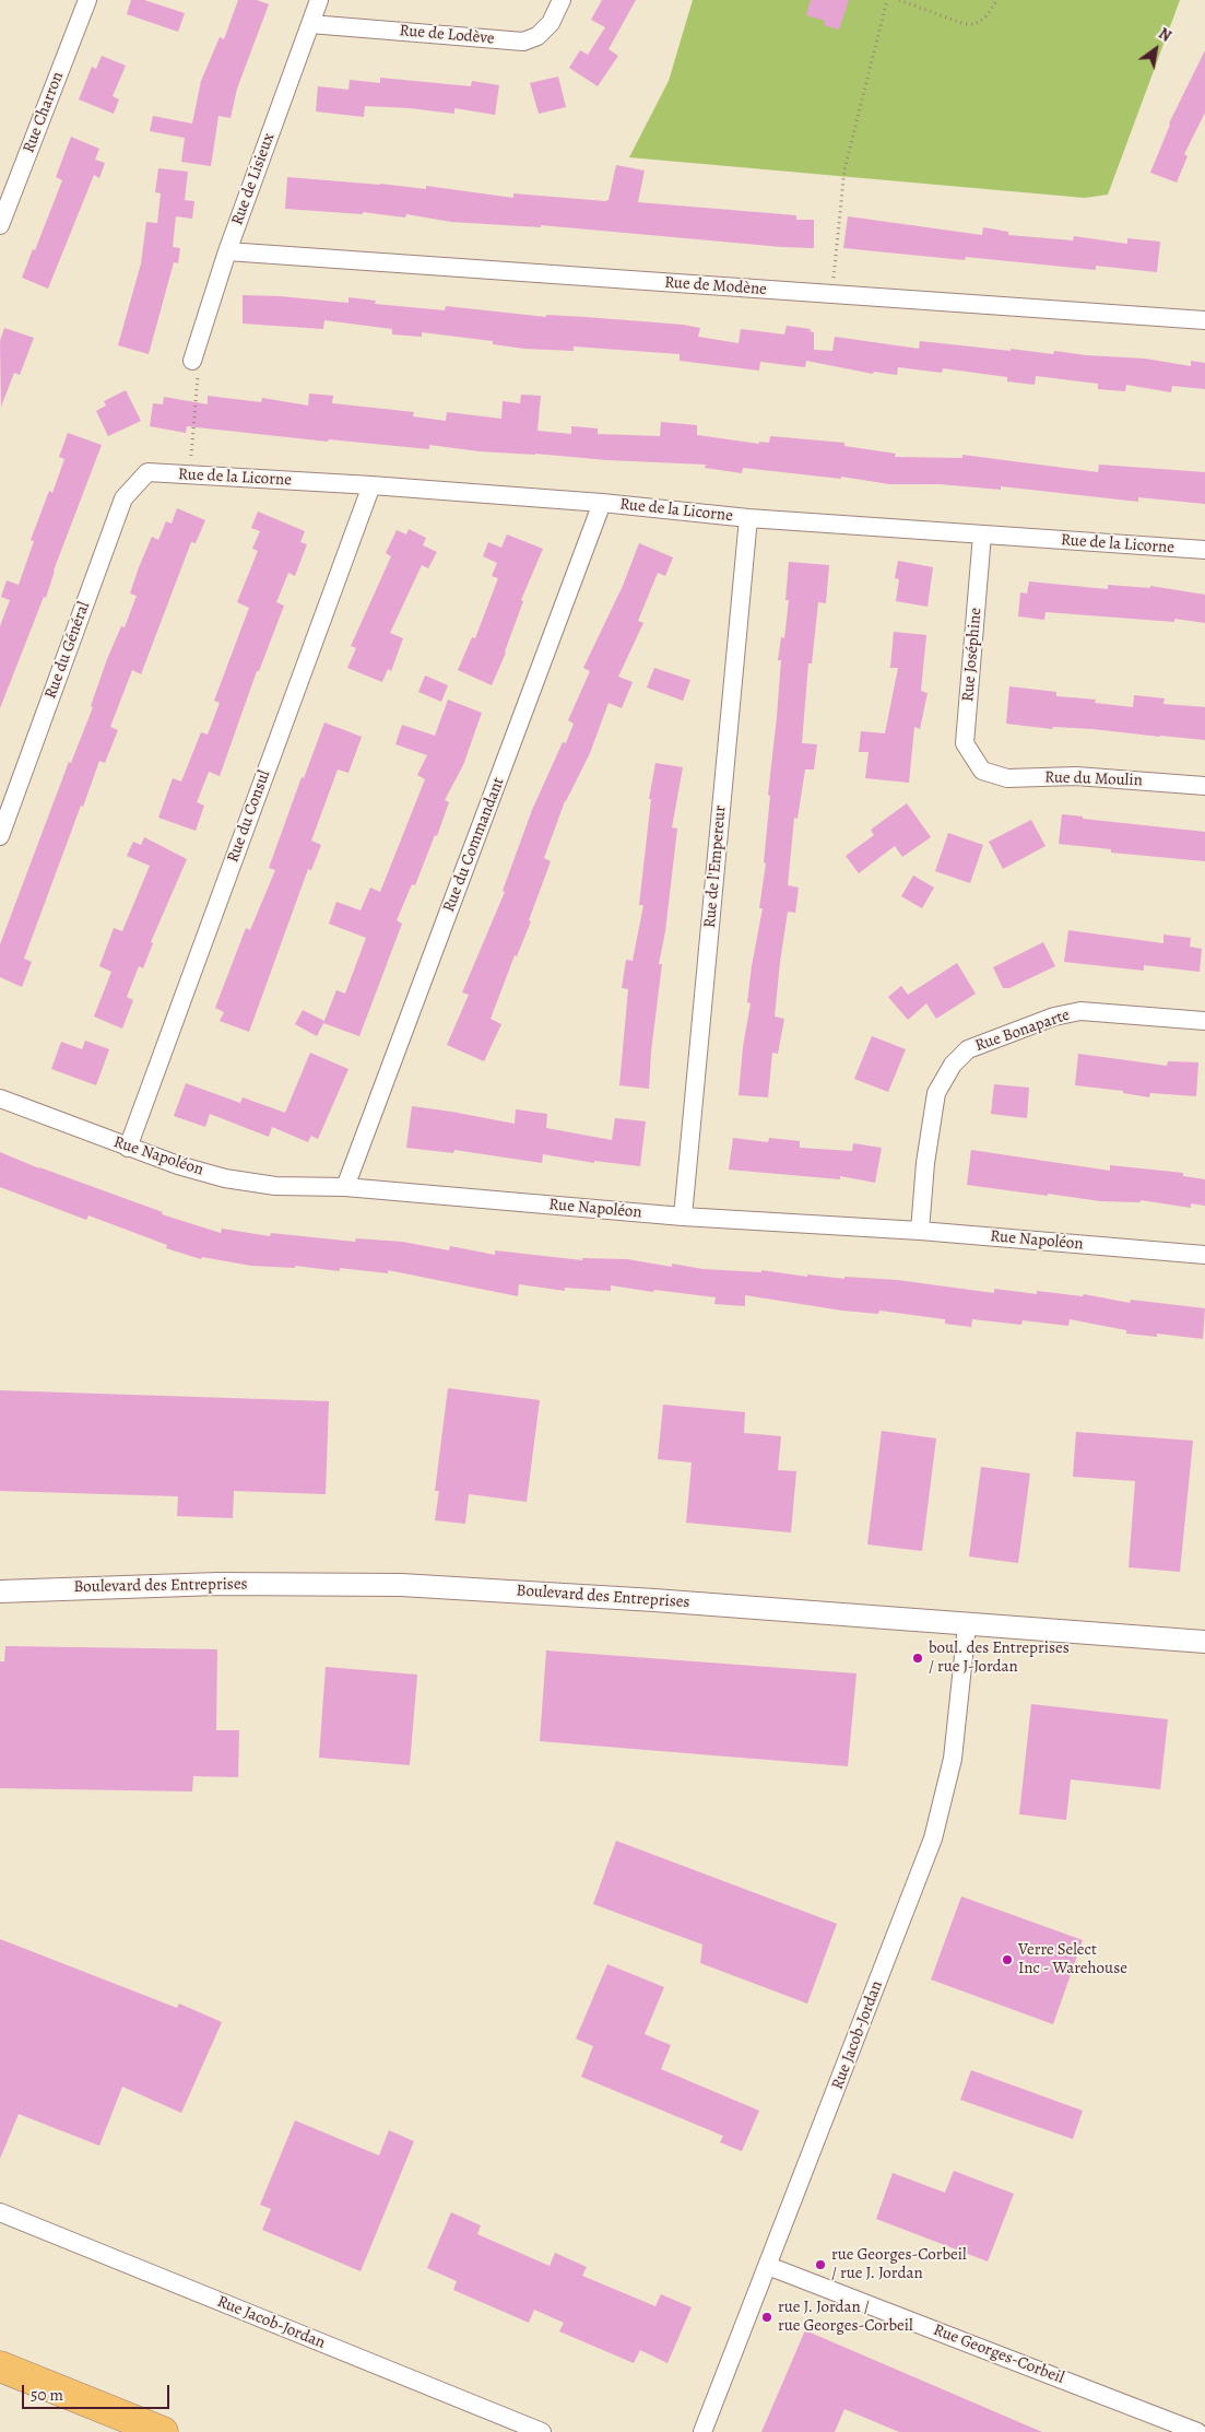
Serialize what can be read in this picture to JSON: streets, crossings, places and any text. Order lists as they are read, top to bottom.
{
  "streets": {
    "street": [
      "Rue de Lodève",
      "Rue Charron",
      "Rue de Lisieux",
      "Rue de Modène",
      "Rue de la Licorne",
      "Rue du Général",
      "Rue Joséphine",
      "Rue du Moulin",
      "Rue du Consul",
      "Rue du Commandant",
      "Rue de l'Empereur",
      "Rue Bonaparte",
      "Rue Napoléon",
      "Boulevard des Entreprises",
      "Rue Jacob-Jordan",
      "Rue Georges-Corbeil"
    ]
  },
  "crossings": [
    ["Rue de Lodève", "Rue de Lisieux"],
    ["Rue de Lisieux", "Rue de Modène"],
    ["Rue de la Licorne", "Rue du Général"],
    ["Rue de la Licorne", "Rue Joséphine"],
    ["Rue de la Licorne", "Rue du Consul"],
    ["Rue de la Licorne", "Rue du Commandant"],
    ["Rue de la Licorne", "Rue de l'Empereur"],
    ["Rue Joséphine", "Rue du Moulin"],
    ["Rue du Consul", "Rue Napoléon"],
    ["Rue du Commandant", "Rue Napoléon"],
    ["Rue de l'Empereur", "Rue Napoléon"],
    ["Rue Bonaparte", "Rue Napoléon"],
    ["Boulevard des Entreprises", "Rue Jacob-Jordan"],
    ["Rue Jacob-Jordan", "Rue Georges-Corbeil"]
  ],
  "places": [
    "boul. des Entreprises / rue J-Jordan",
    "Verre Select Inc - Warehouse",
    "rue Georges-Corbeil / rue J. Jordan",
    "rue J. Jordan / rue Georges-Corbeil"
  ],
  "scale_bar": "50 m",
  "north": "top right"
}
